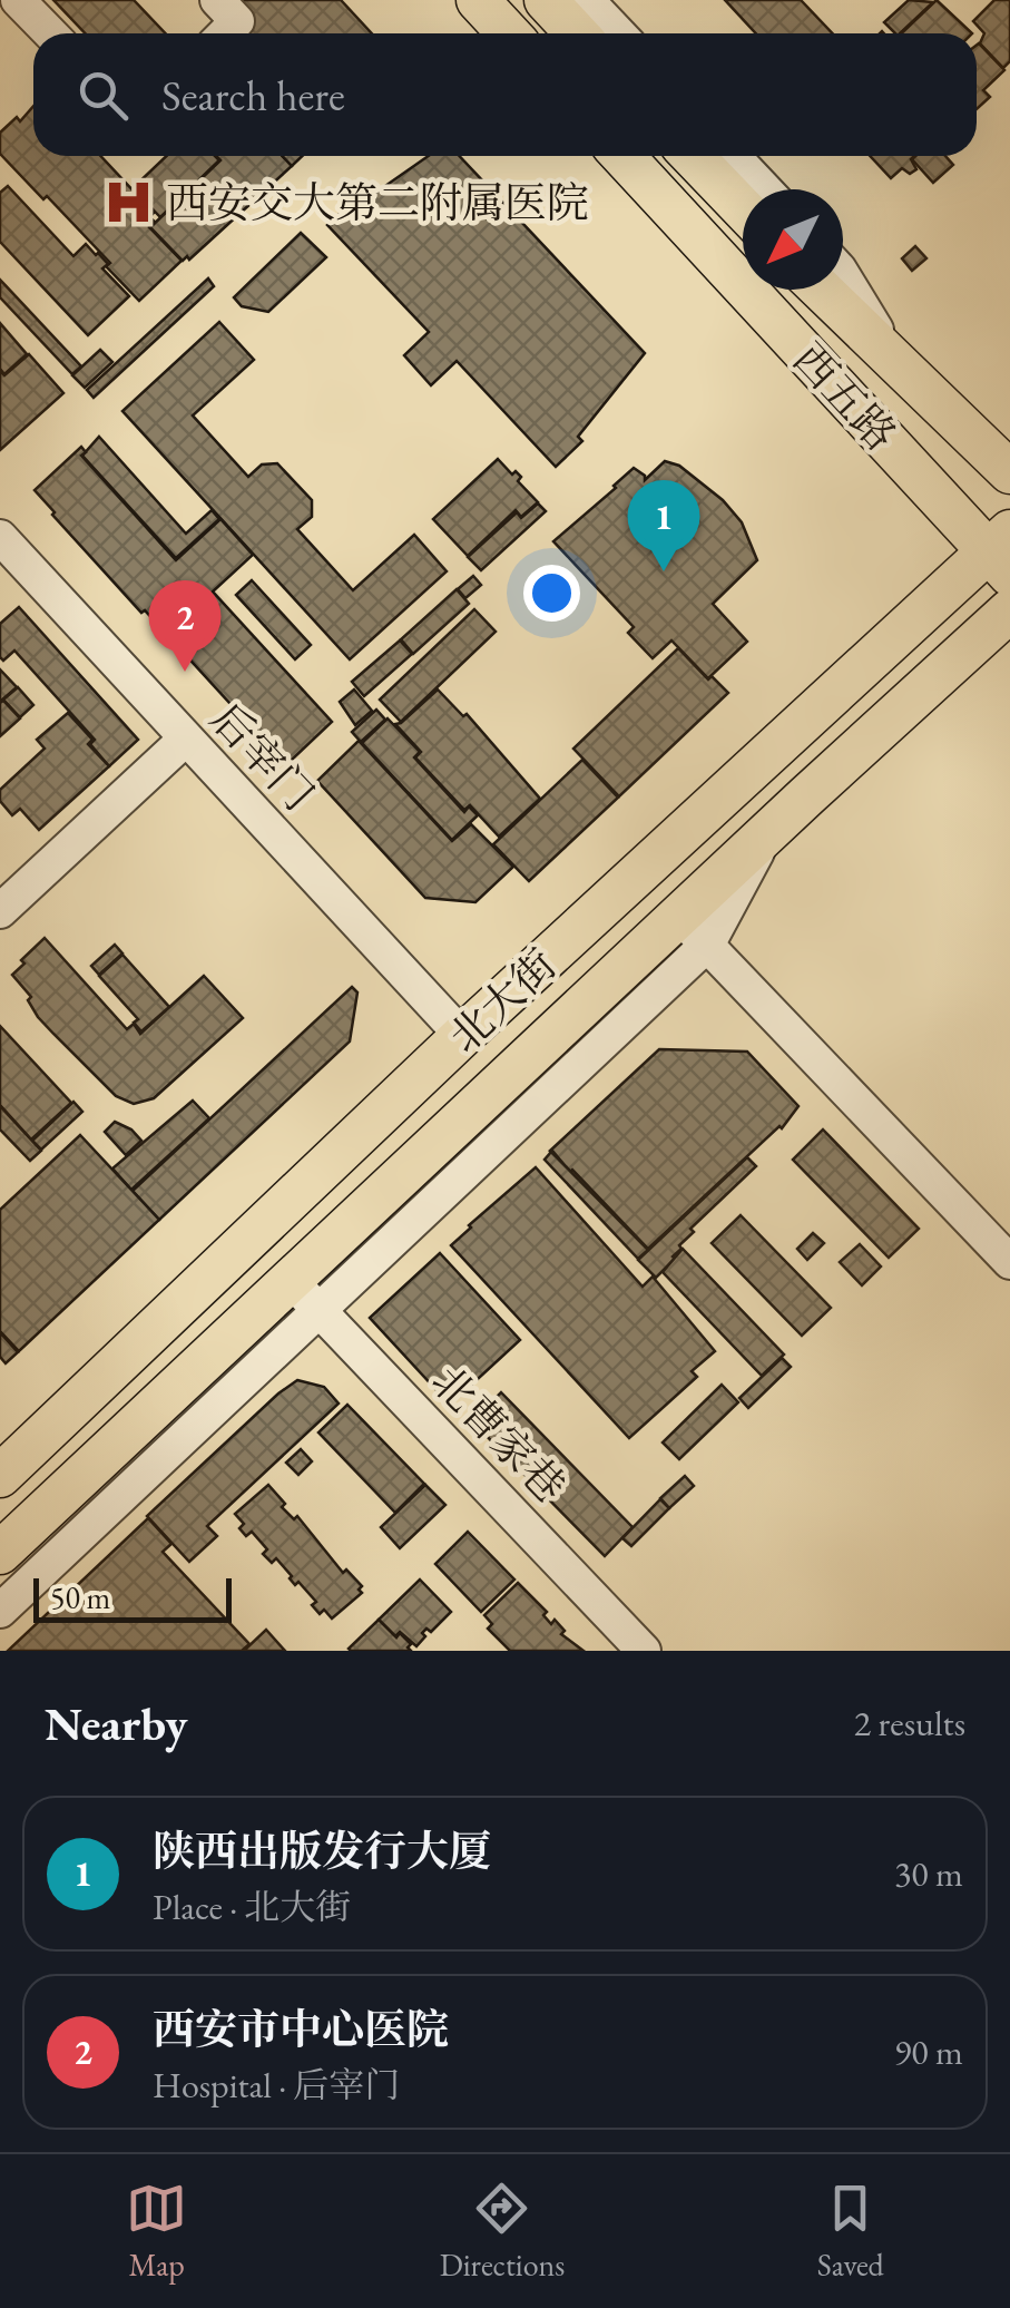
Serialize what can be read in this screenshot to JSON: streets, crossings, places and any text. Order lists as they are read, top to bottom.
{
  "streets": {
    "main road": ["西五路", "北大街"],
    "street": ["后宰门", "北曹家巷"]
  },
  "crossings": [
    ["西五路", "北大街"],
    ["后宰门", "北大街"],
    ["北大街", "北曹家巷"]
  ],
  "places": {
    "hospital": ["西安交大第二附属医院"]
  },
  "scale_bar": "50 m",
  "north": "bottom left",
  "page": {
    "search": "Search here",
    "pins": ["1", "2"],
    "scale": "50 m",
    "heading": ["Nearby", "2 results"],
    "list": [
      {
        "mark": "1",
        "name": "陕西出版发行大厦",
        "note": "Place · 北大街",
        "value": "30 m"
      },
      {
        "mark": "2",
        "name": "西安市中心医院",
        "note": "Hospital · 后宰门",
        "value": "90 m"
      }
    ],
    "nav": ["Map", "Directions", "Saved"]
  }
}
